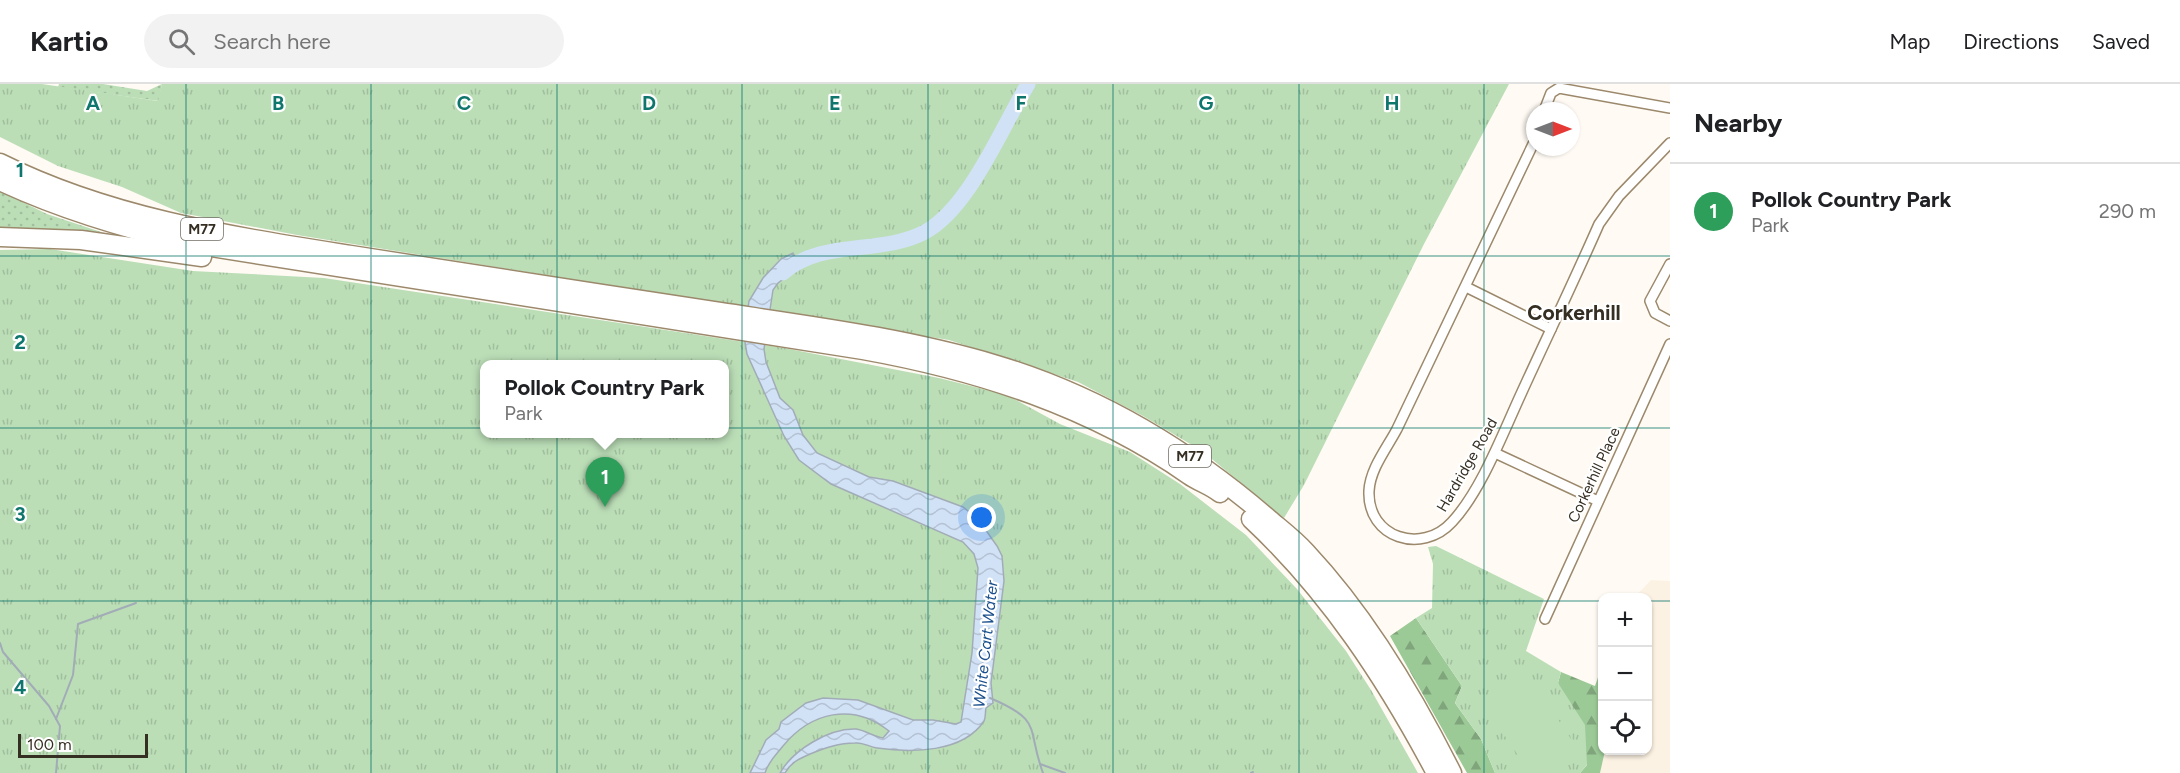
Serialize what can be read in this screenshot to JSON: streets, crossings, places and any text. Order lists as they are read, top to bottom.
{
  "streets": {
    "highway": ["M77"],
    "street": ["Hardridge Road", "Corkerhill Place"]
  },
  "districts": ["Corkerhill"],
  "water": ["White Cart Water"],
  "scale_bar": "100 m",
  "north": "right",
  "page": {
    "header": "Kartio",
    "search": "Search here",
    "nav": ["Map", "Directions", "Saved"],
    "heading": "Nearby",
    "list": [
      {
        "mark": "1",
        "name": "Pollok Country Park",
        "note": "Park",
        "value": "290 m"
      }
    ],
    "popup": ["Pollok Country Park", "Park"],
    "pins": "1",
    "map_buttons": ["+", "−"],
    "scale": "100 m"
  },
  "grid": {
    "columns": [
      "A",
      "B",
      "C",
      "D",
      "E",
      "F",
      "G",
      "H"
    ],
    "rows": [
      "1",
      "2",
      "3",
      "4"
    ]
  }
}
